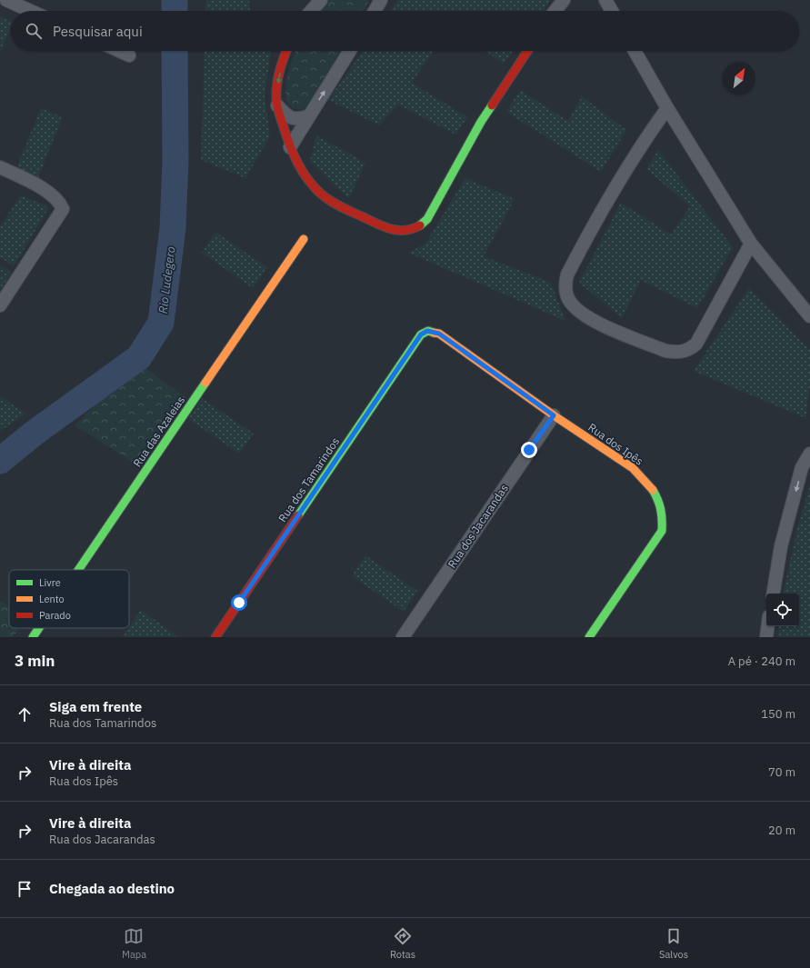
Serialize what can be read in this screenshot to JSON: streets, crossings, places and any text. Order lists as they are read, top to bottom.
{
  "streets": {
    "street": [
      "Rua das Azaleias",
      "Rua dos Ipês",
      "Rua dos Tamarindos",
      "Rua dos Jacarandas"
    ]
  },
  "crossings": [
    ["Rua dos Ipês", "Rua dos Tamarindos"],
    ["Rua dos Ipês", "Rua dos Jacarandas"]
  ],
  "water": ["Rio Ludegero"],
  "legend": ["Livre", "Lento", "Parado"],
  "north": "top right",
  "page": {
    "search": "Pesquisar aqui",
    "heading": ["3 min", "A pé · 240 m"],
    "list": [
      ["Siga em frente", "Rua dos Tamarindos", "150 m"],
      ["Vire à direita", "Rua dos Ipês", "70 m"],
      ["Vire à direita", "Rua dos Jacarandas", "20 m"],
      "Chegada ao destino"
    ],
    "nav": ["Mapa", "Rotas", "Salvos"]
  }
}
